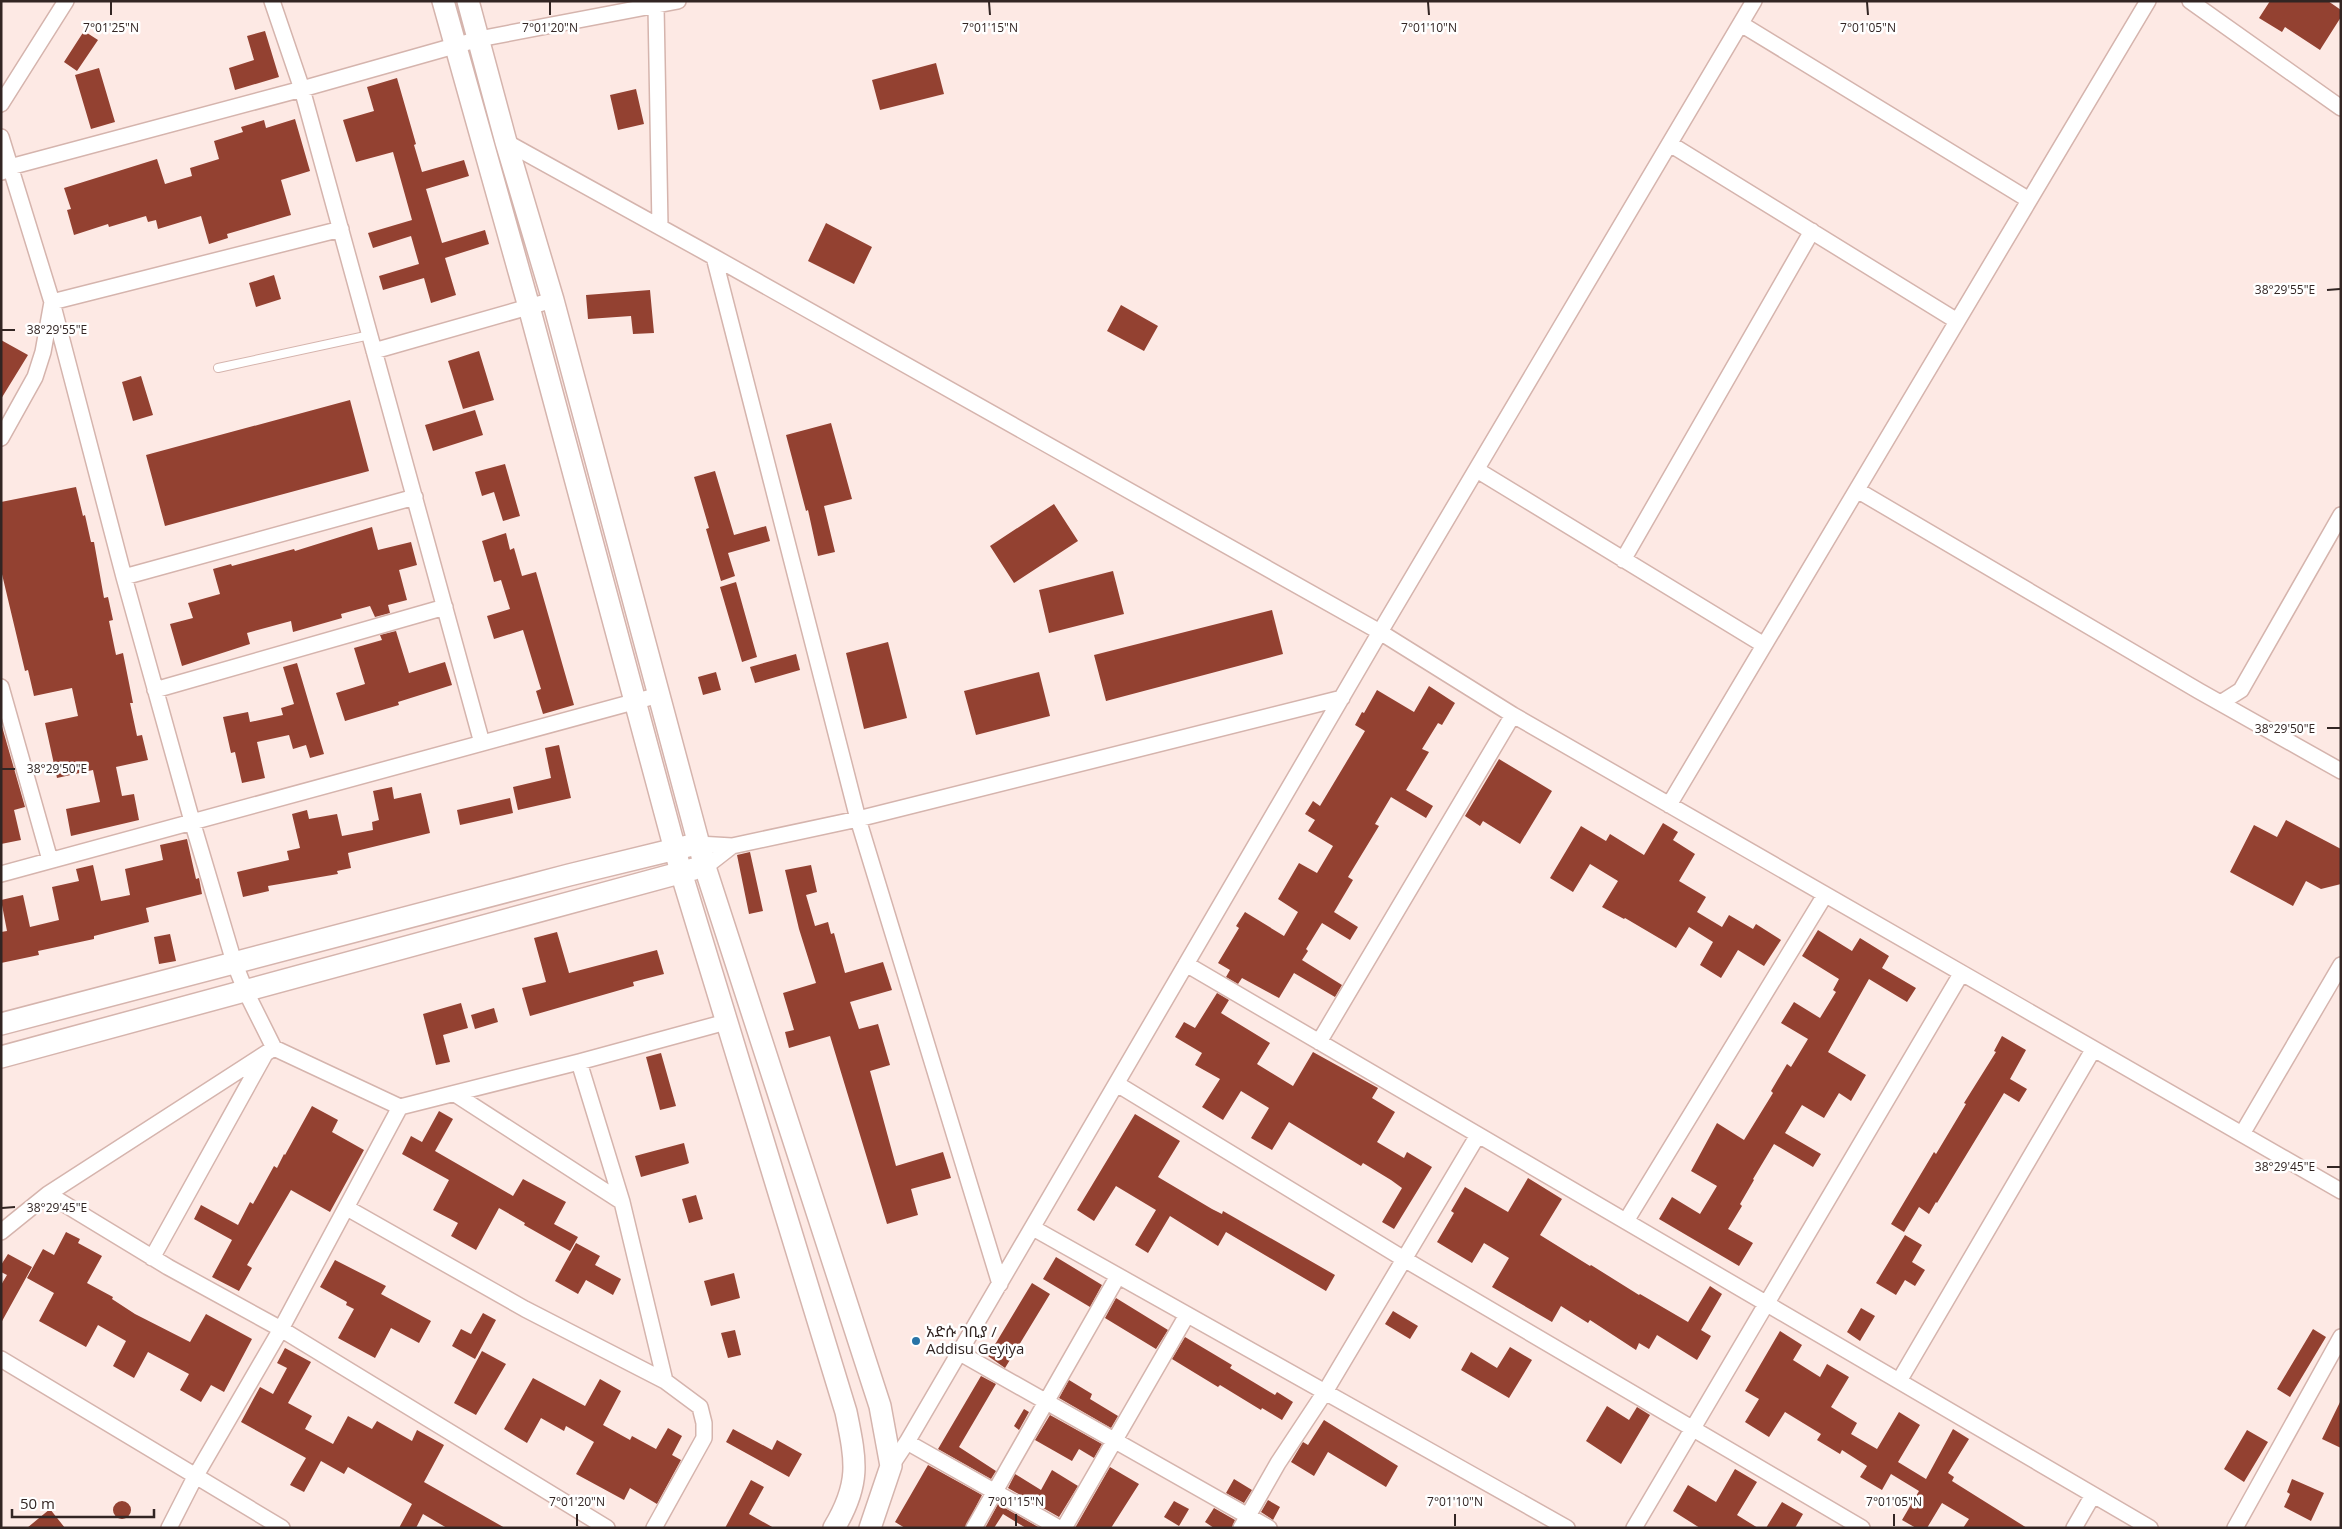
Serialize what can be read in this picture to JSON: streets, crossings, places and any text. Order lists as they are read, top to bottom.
{
  "places": ["አድሱ ገቢያ / Addisu Geyiya"],
  "scale_bar": "50 m",
  "coordinates": [
    "7°01'25\"N",
    "7°01'20\"N",
    "7°01'15\"N",
    "7°01'10\"N",
    "7°01'05\"N",
    "38°29'55\"E",
    "38°29'50\"E",
    "38°29'45\"E"
  ]
}
